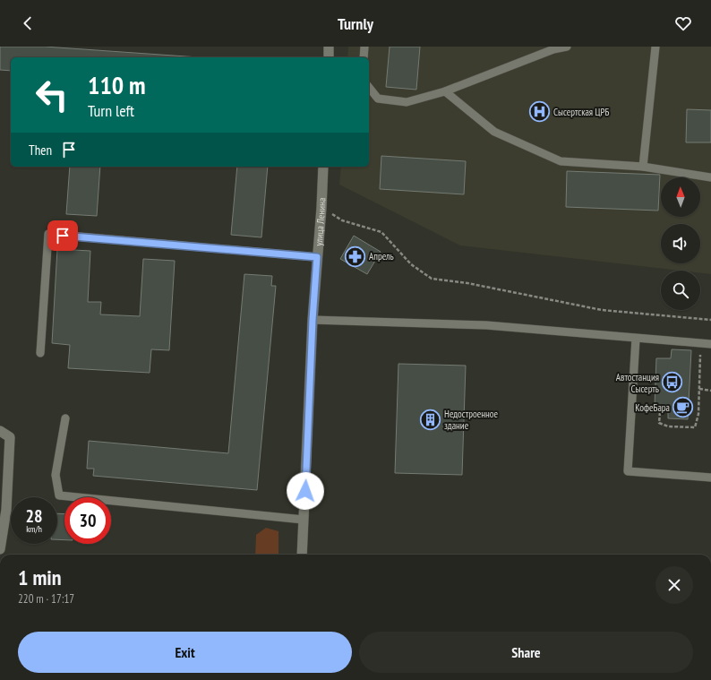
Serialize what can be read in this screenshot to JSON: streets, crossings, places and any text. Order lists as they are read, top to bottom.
{
  "streets": {
    "street": ["улица Ленина"]
  },
  "places": {
    "hospital": ["Сысертская ЦРБ"],
    "pharmacy": ["Апрель"],
    "bus stop": ["Автостанция Сысерть"],
    "cafe": ["КофеБара"],
    "building": ["Недостроенное здание"]
  },
  "north": "top",
  "page": {
    "header": "Turnly",
    "turn": ["110 m", "Turn left"],
    "then": "Then",
    "speed": "28 km/h",
    "limit": "30",
    "heading": ["1 min", "220 m · 17:17"],
    "buttons": ["Exit", "Share"]
  }
}
